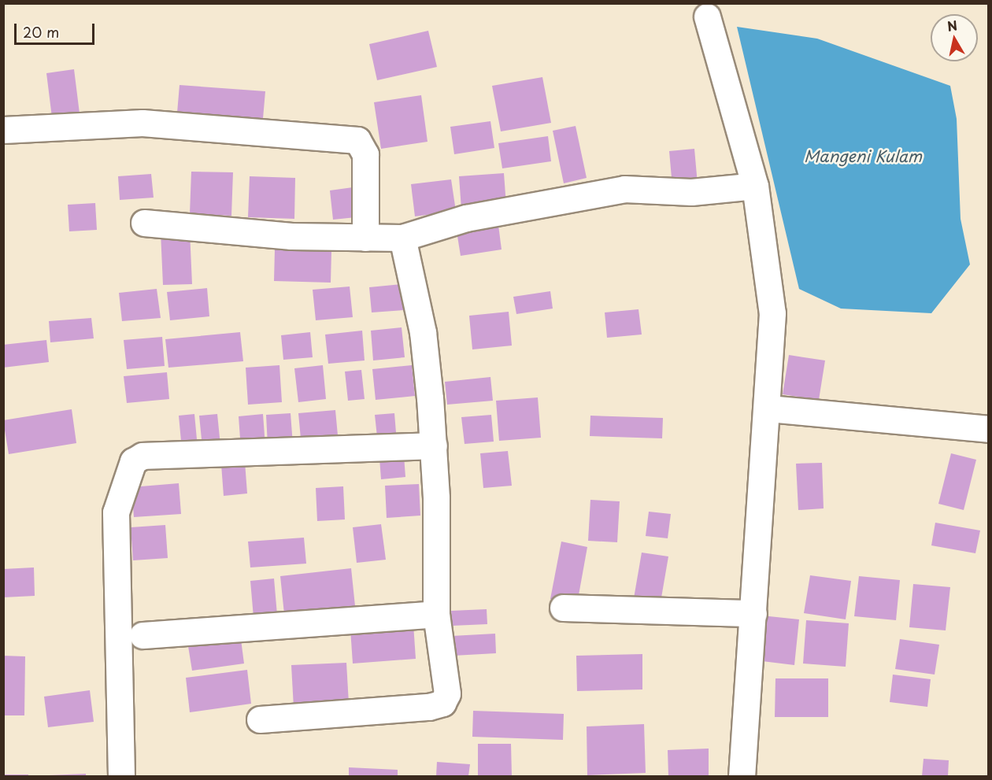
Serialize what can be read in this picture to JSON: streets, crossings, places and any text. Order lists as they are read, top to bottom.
{
  "water": ["Mangeni Kulam"],
  "scale_bar": "20 m",
  "north": "top"
}
